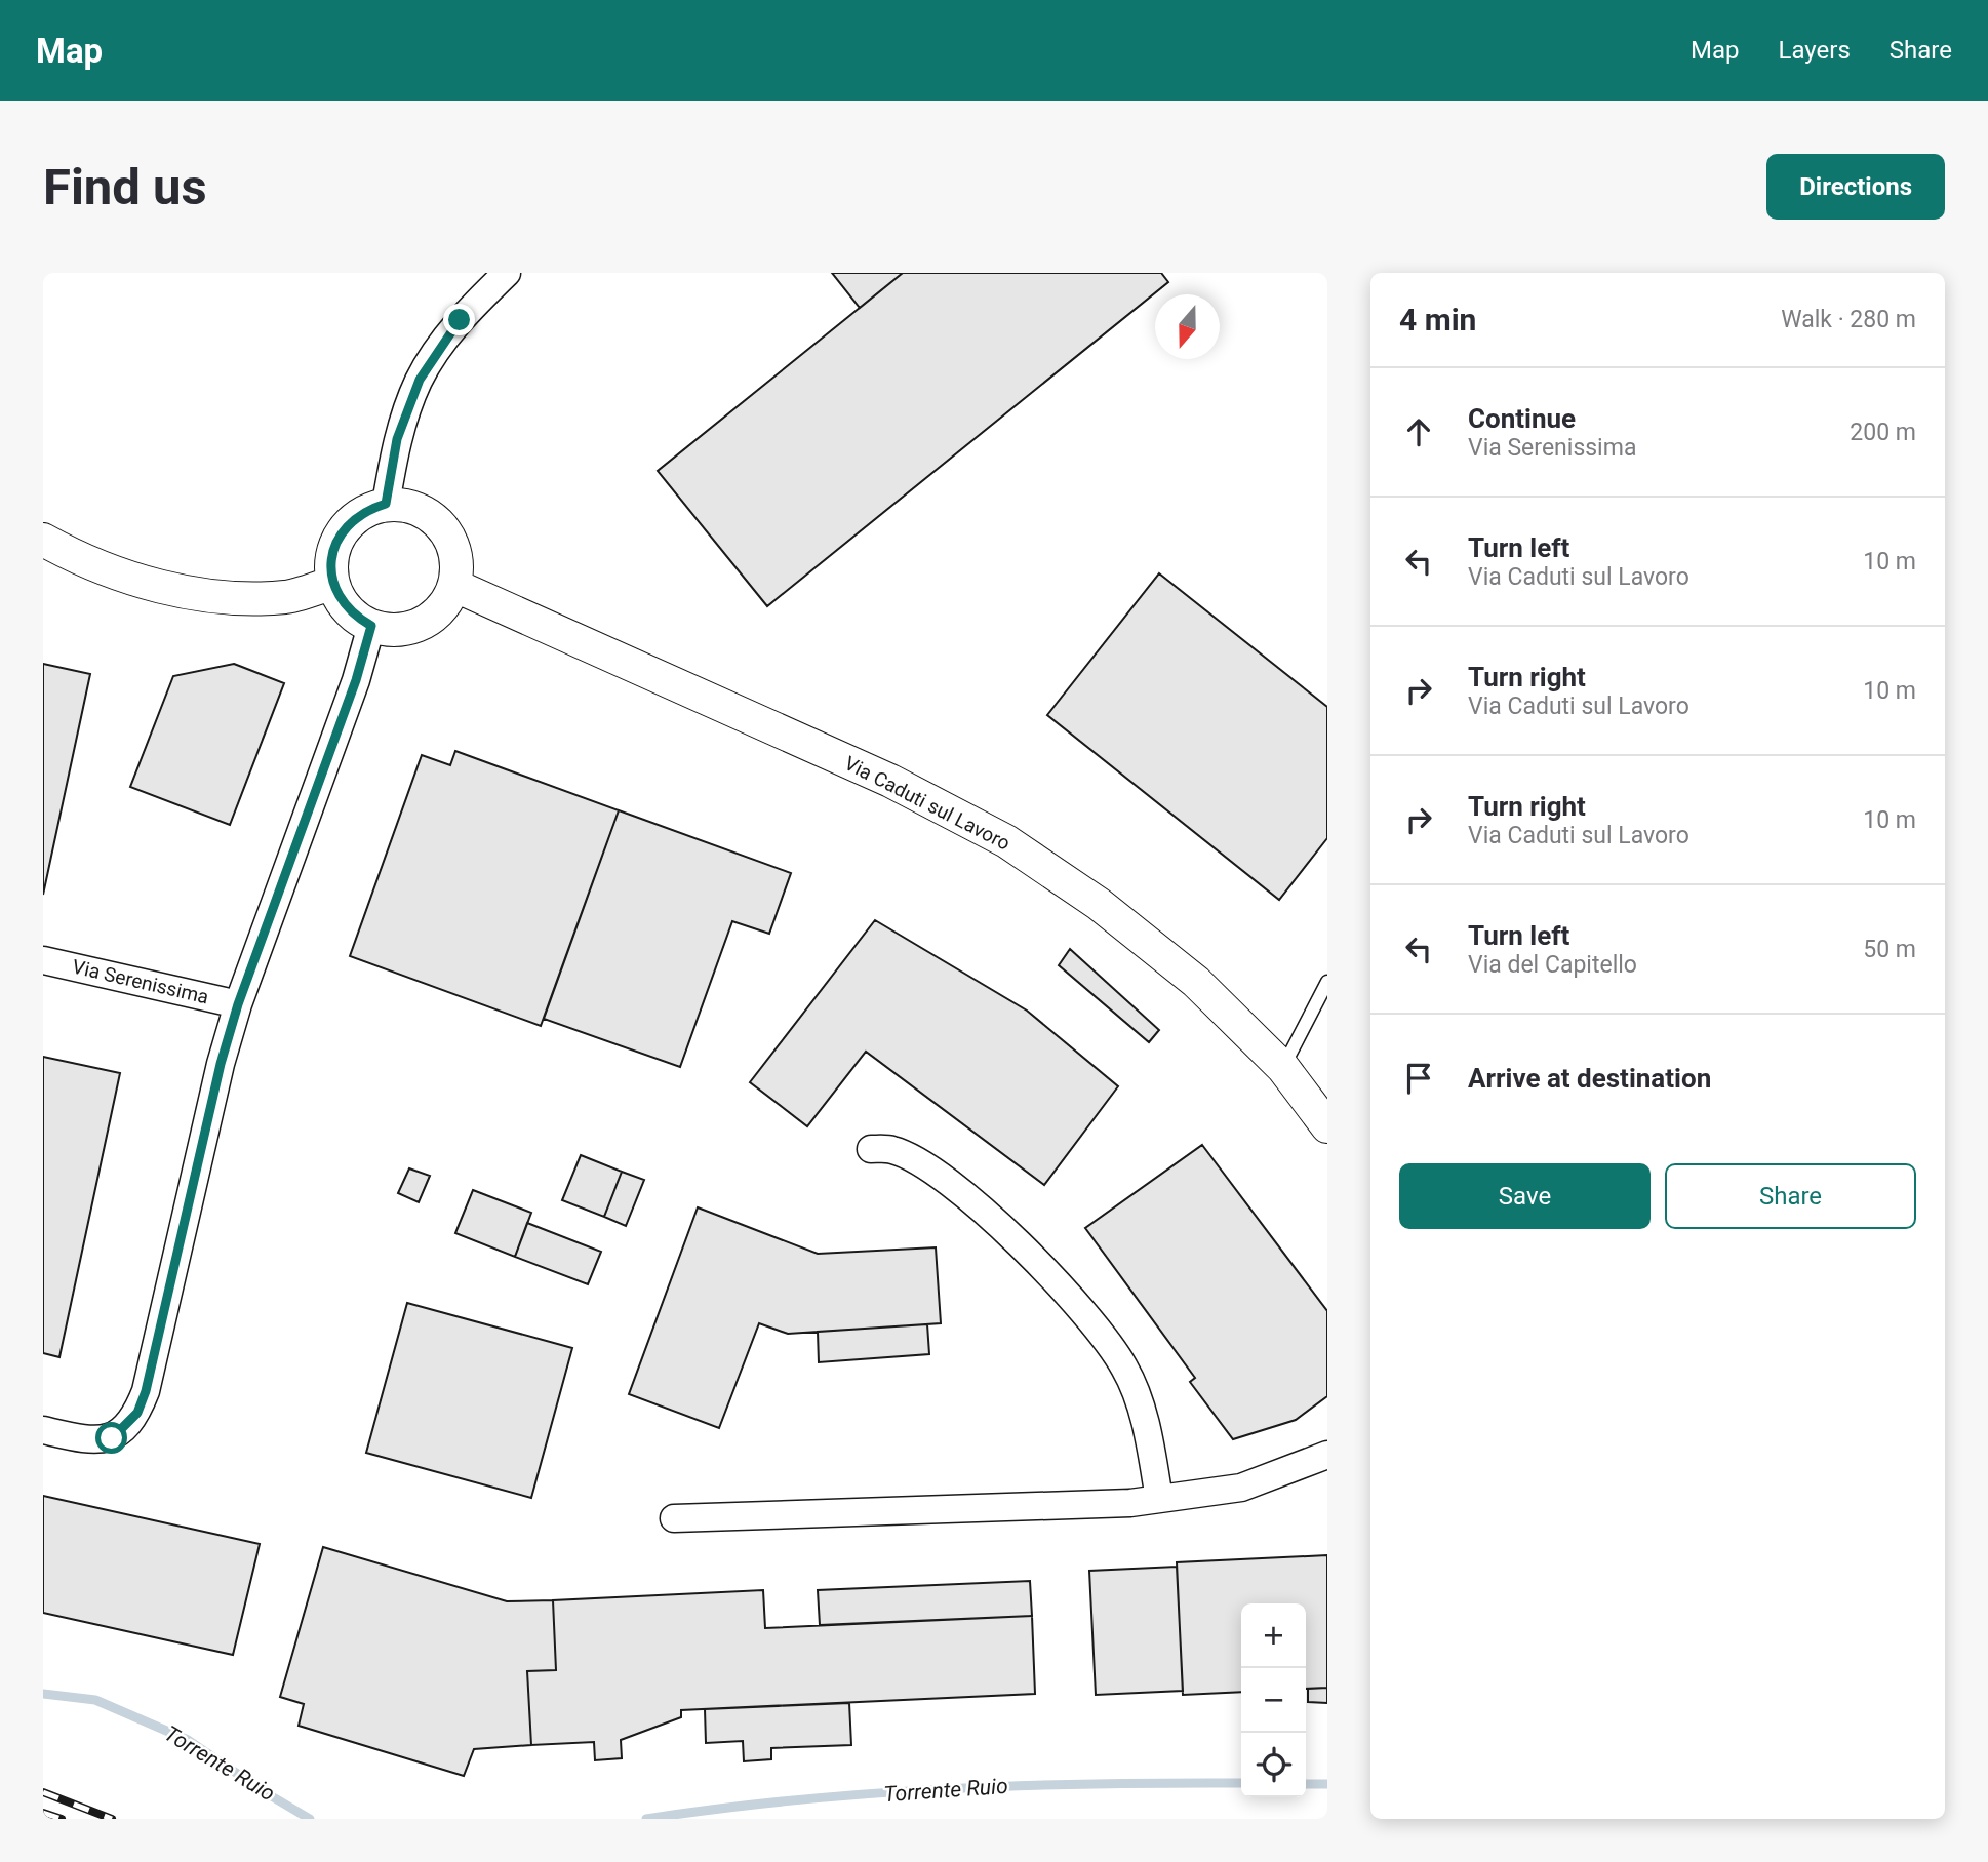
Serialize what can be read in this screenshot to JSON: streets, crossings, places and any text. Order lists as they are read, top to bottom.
{
  "streets": {
    "street": ["Via Caduti sul Lavoro", "Via Serenissima"]
  },
  "crossings": [
    ["Via Caduti sul Lavoro", "Via Serenissima"]
  ],
  "water": ["Torrente Ruio"],
  "north": "bottom",
  "page": {
    "header": "Map",
    "nav": ["Map", "Layers", "Share"],
    "buttons": [
      "Directions",
      ["Save", "Share"]
    ],
    "title": "Find us",
    "heading": ["4 min", "Walk · 280 m"],
    "list": [
      ["Continue", "Via Serenissima", "200 m"],
      ["Turn left", "Via Caduti sul Lavoro", "10 m"],
      ["Turn right", "Via Caduti sul Lavoro", "10 m"],
      ["Turn right", "Via Caduti sul Lavoro", "10 m"],
      ["Turn left", "Via del Capitello", "50 m"],
      "Arrive at destination"
    ],
    "map_buttons": ["+", "−"]
  }
}
